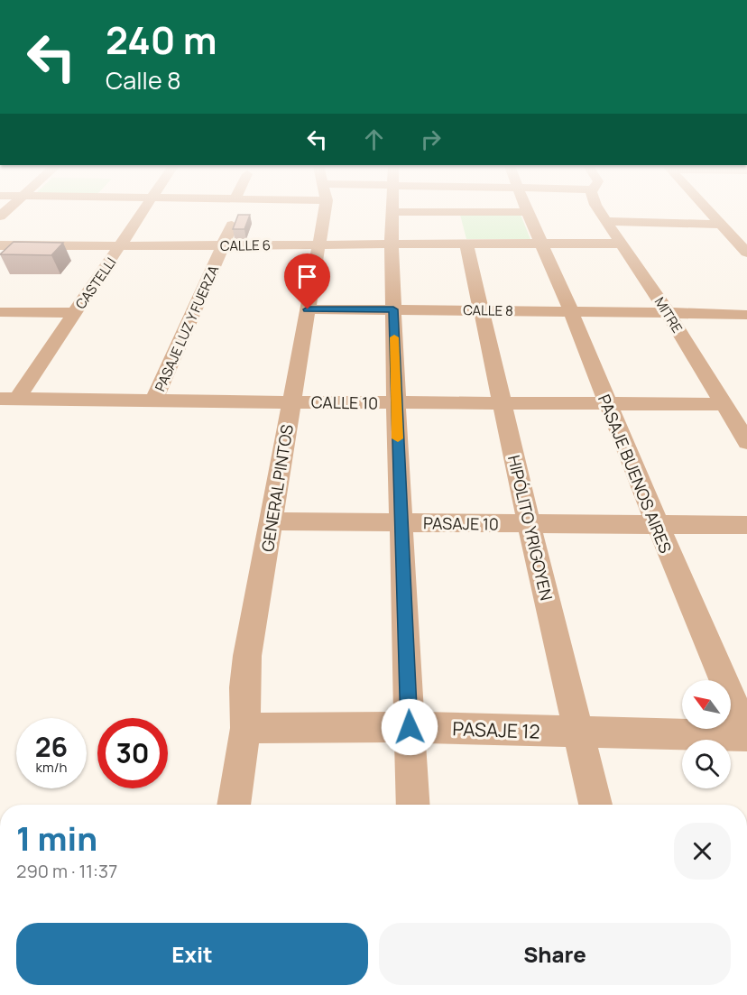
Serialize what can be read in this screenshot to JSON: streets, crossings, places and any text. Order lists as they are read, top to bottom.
{
  "streets": {
    "street": [
      "CALLE 6",
      "CASTELLI",
      "CALLE 8",
      "MITRE",
      "PASAJE LUZ Y FUERZA",
      "CALLE 10",
      "PASAJE BUENOS AIRES",
      "GENERAL PINTOS",
      "PASAJE 10",
      "HIPÓLITO YRIGOYEN",
      "PASAJE 12"
    ]
  },
  "crossings": [
    ["CALLE 6", "CASTELLI"],
    ["CALLE 6", "MITRE"],
    ["CALLE 6", "PASAJE LUZ Y FUERZA"],
    ["CALLE 6", "PASAJE BUENOS AIRES"],
    ["CALLE 6", "GENERAL PINTOS"],
    ["CALLE 6", "HIPÓLITO YRIGOYEN"],
    ["CASTELLI", "CALLE 10"],
    ["CALLE 8", "MITRE"],
    ["CALLE 8", "PASAJE BUENOS AIRES"],
    ["CALLE 8", "GENERAL PINTOS"],
    ["CALLE 8", "HIPÓLITO YRIGOYEN"],
    ["MITRE", "CALLE 10"],
    ["PASAJE LUZ Y FUERZA", "CALLE 10"],
    ["CALLE 10", "PASAJE BUENOS AIRES"],
    ["CALLE 10", "GENERAL PINTOS"],
    ["CALLE 10", "HIPÓLITO YRIGOYEN"],
    ["PASAJE BUENOS AIRES", "PASAJE 10"],
    ["PASAJE BUENOS AIRES", "PASAJE 12"],
    ["GENERAL PINTOS", "PASAJE 10"],
    ["GENERAL PINTOS", "PASAJE 12"],
    ["PASAJE 10", "HIPÓLITO YRIGOYEN"],
    ["HIPÓLITO YRIGOYEN", "PASAJE 12"]
  ],
  "north": "top left",
  "page": {
    "turn": ["240 m", "Calle 8"],
    "speed": "26 km/h",
    "limit": "30",
    "heading": ["1 min", "290 m · 11:37"],
    "buttons": ["Exit", "Share"]
  }
}
